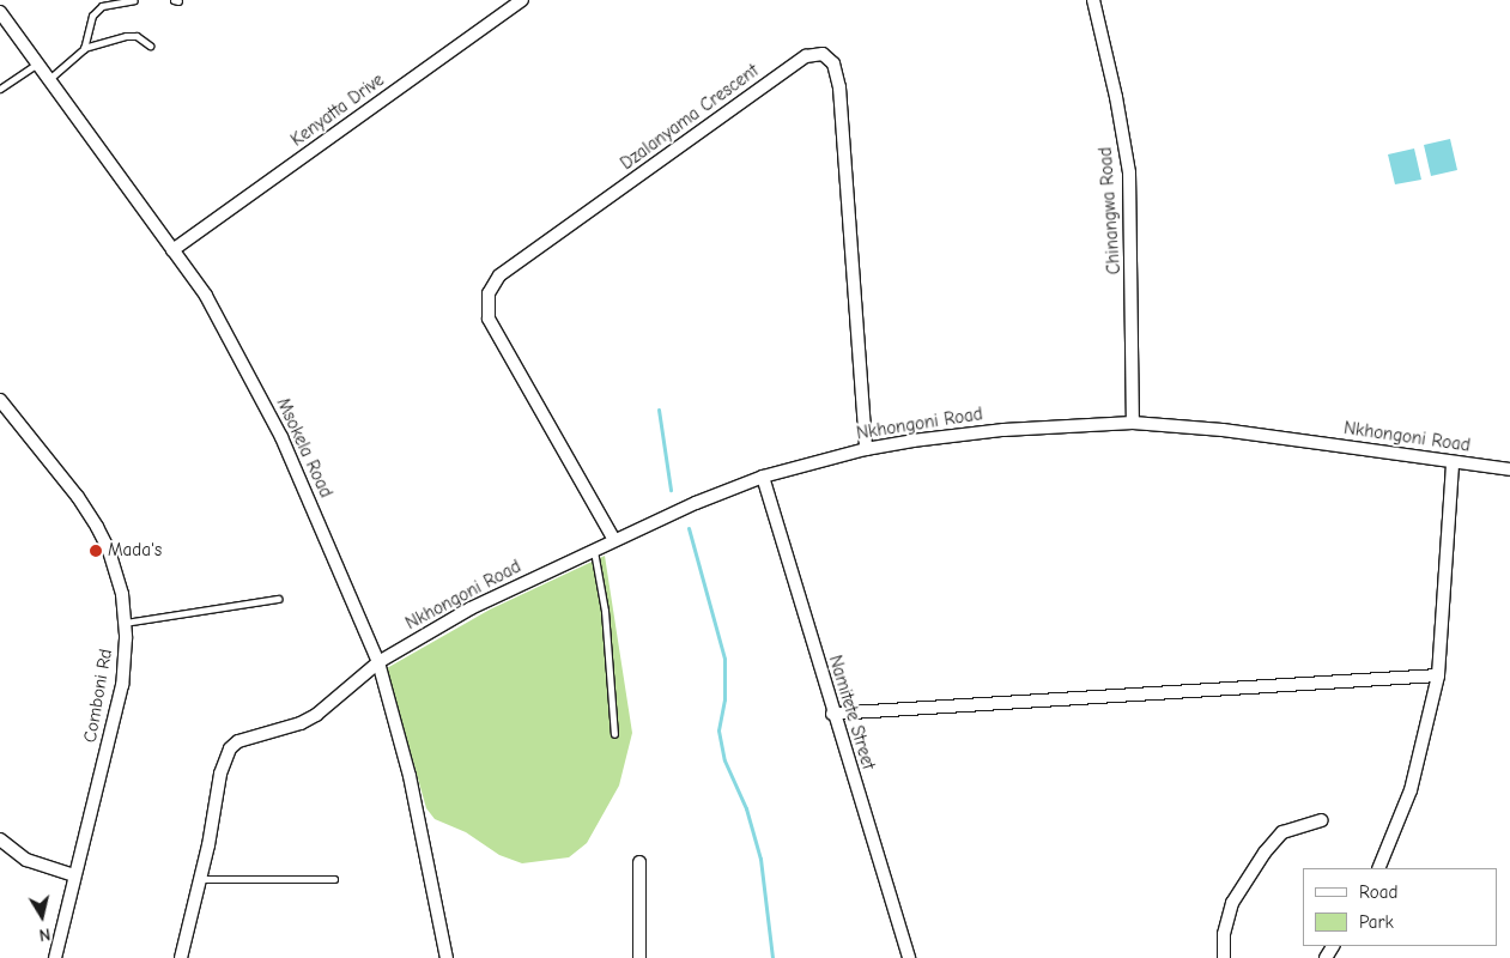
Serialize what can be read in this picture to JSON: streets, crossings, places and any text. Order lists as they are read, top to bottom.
{
  "streets": {
    "street": [
      "Kenyatta Drive",
      "Dzalanyama Crescent",
      "Chinangwa Road",
      "Nkhongoni Road",
      "Msokela Road",
      "Comboni Rd",
      "Namitete Street"
    ]
  },
  "crossings": [
    ["Kenyatta Drive", "Msokela Road"],
    ["Dzalanyama Crescent", "Nkhongoni Road"],
    ["Chinangwa Road", "Nkhongoni Road"],
    ["Nkhongoni Road", "Msokela Road"],
    ["Nkhongoni Road", "Namitete Street"]
  ],
  "places": ["Mada's"],
  "legend": ["Road", "Park"],
  "north": "bottom"
}
